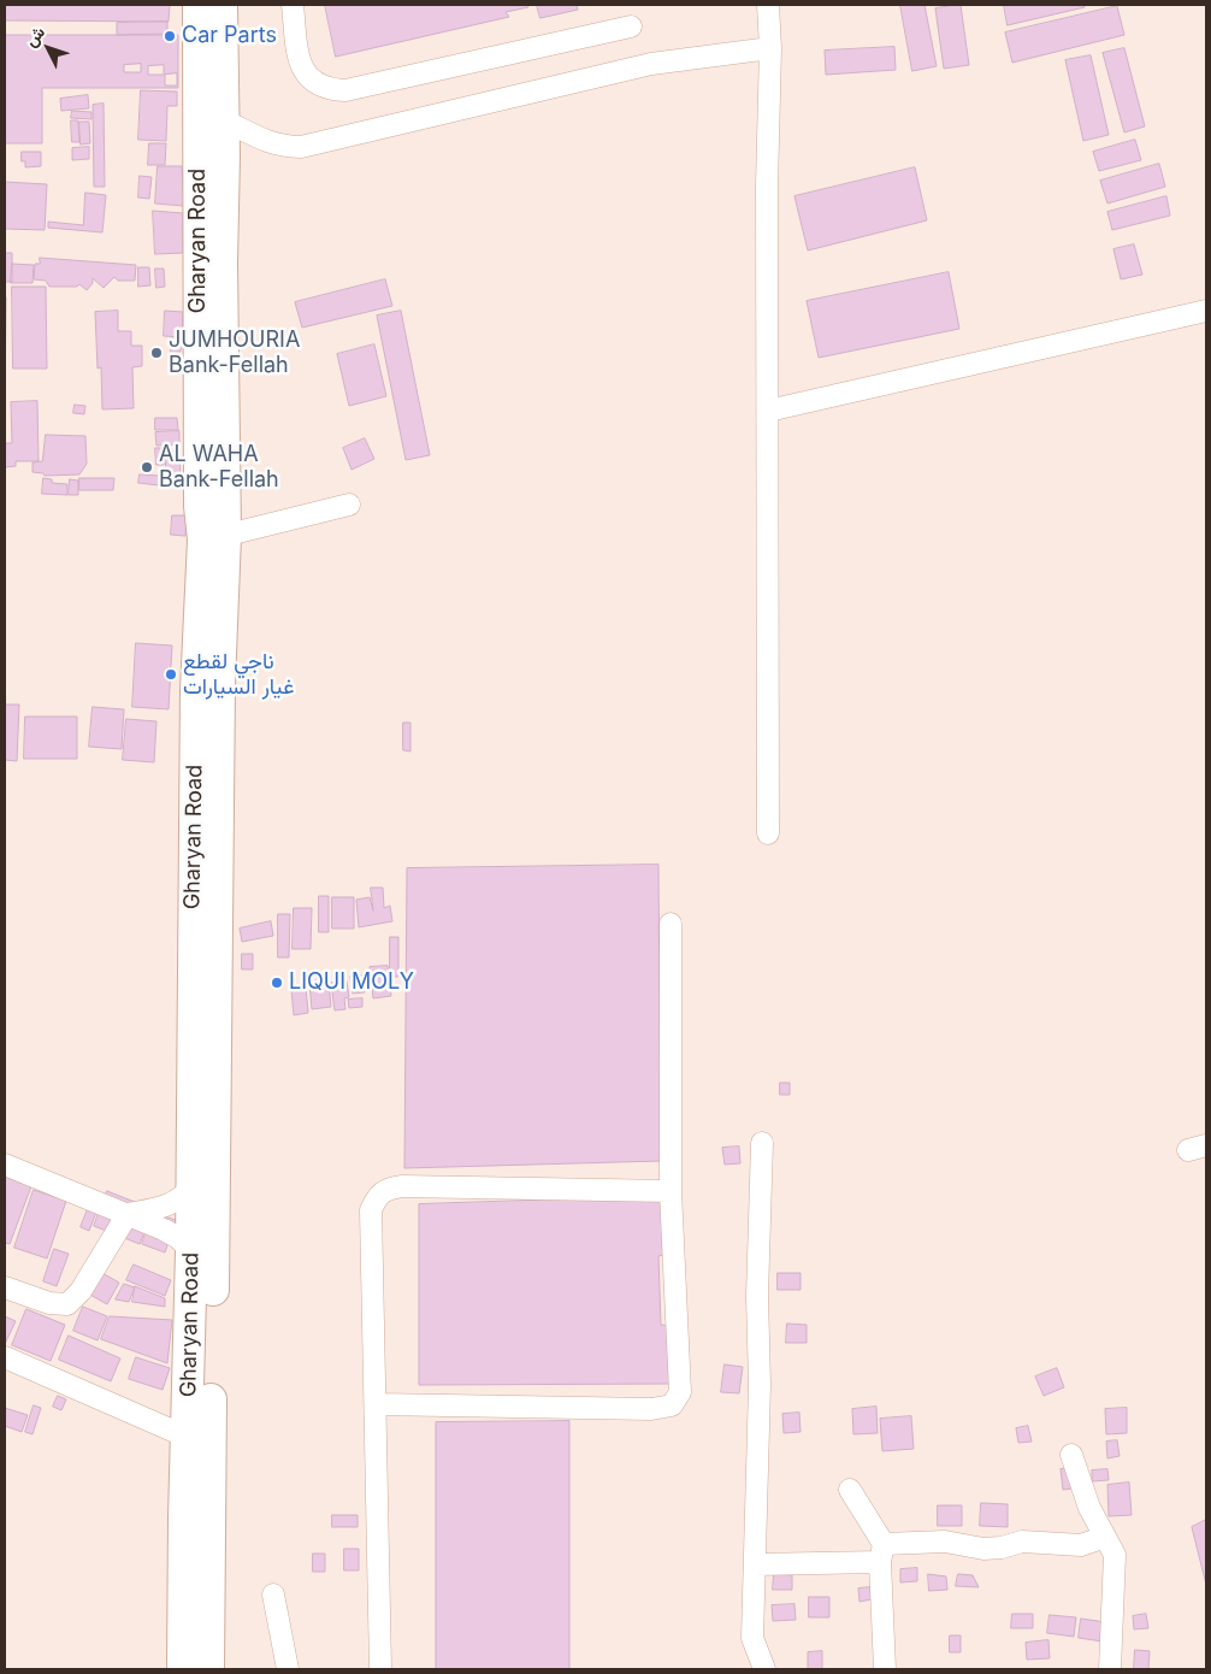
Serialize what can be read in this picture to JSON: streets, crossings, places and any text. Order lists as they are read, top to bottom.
{
  "streets": {
    "highway": ["Gharyan Road"]
  },
  "places": [
    "Car Parts",
    "JUMHOURIA Bank-Fellah",
    "AL WAHA Bank-Fellah",
    "ناجي لقطع غيار السيارات",
    "LIQUI MOLY"
  ],
  "north": "top left"
}
